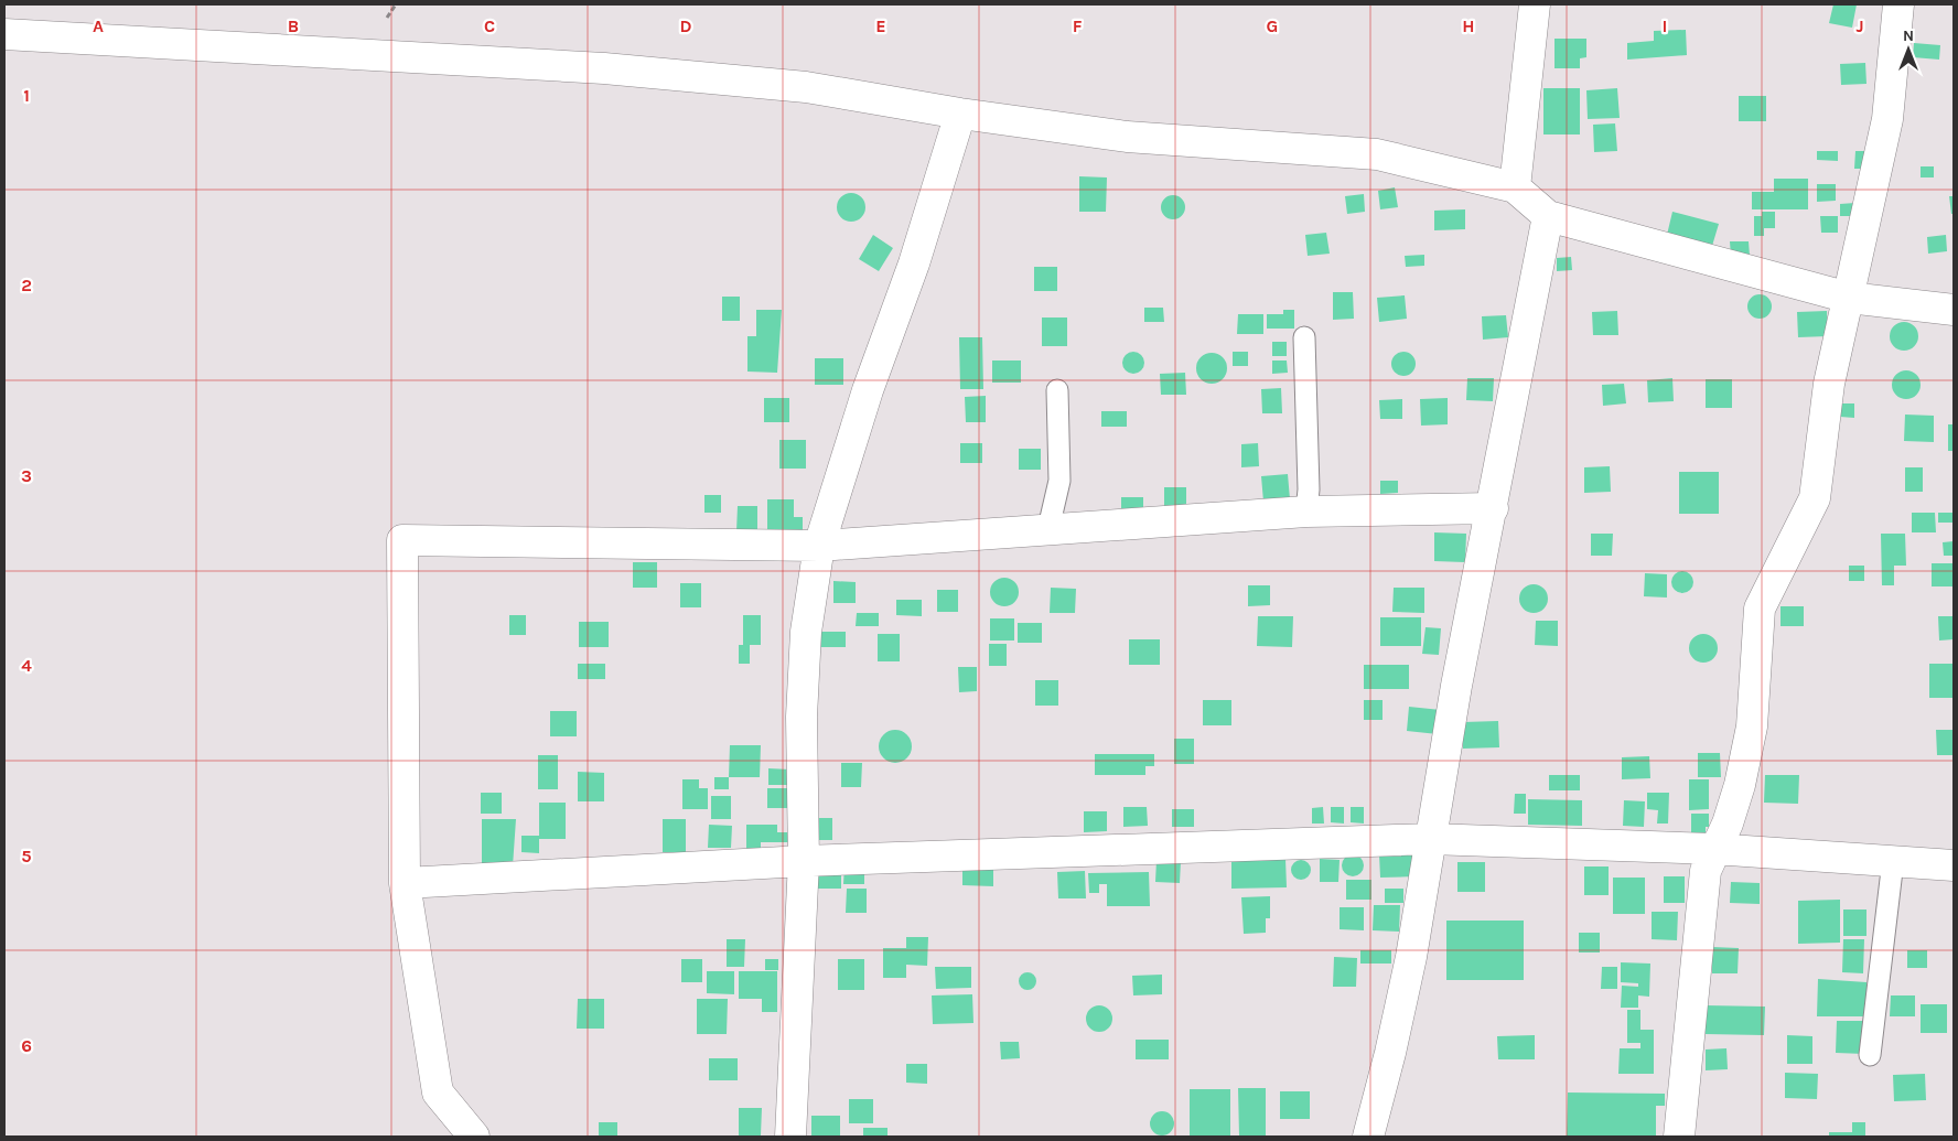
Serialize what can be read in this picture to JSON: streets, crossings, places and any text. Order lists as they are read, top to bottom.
{
  "north": "top",
  "grid": {
    "columns": [
      "A",
      "B",
      "C",
      "D",
      "E",
      "F",
      "G",
      "H",
      "I",
      "J"
    ],
    "rows": [
      "1",
      "2",
      "3",
      "4",
      "5",
      "6"
    ]
  }
}
